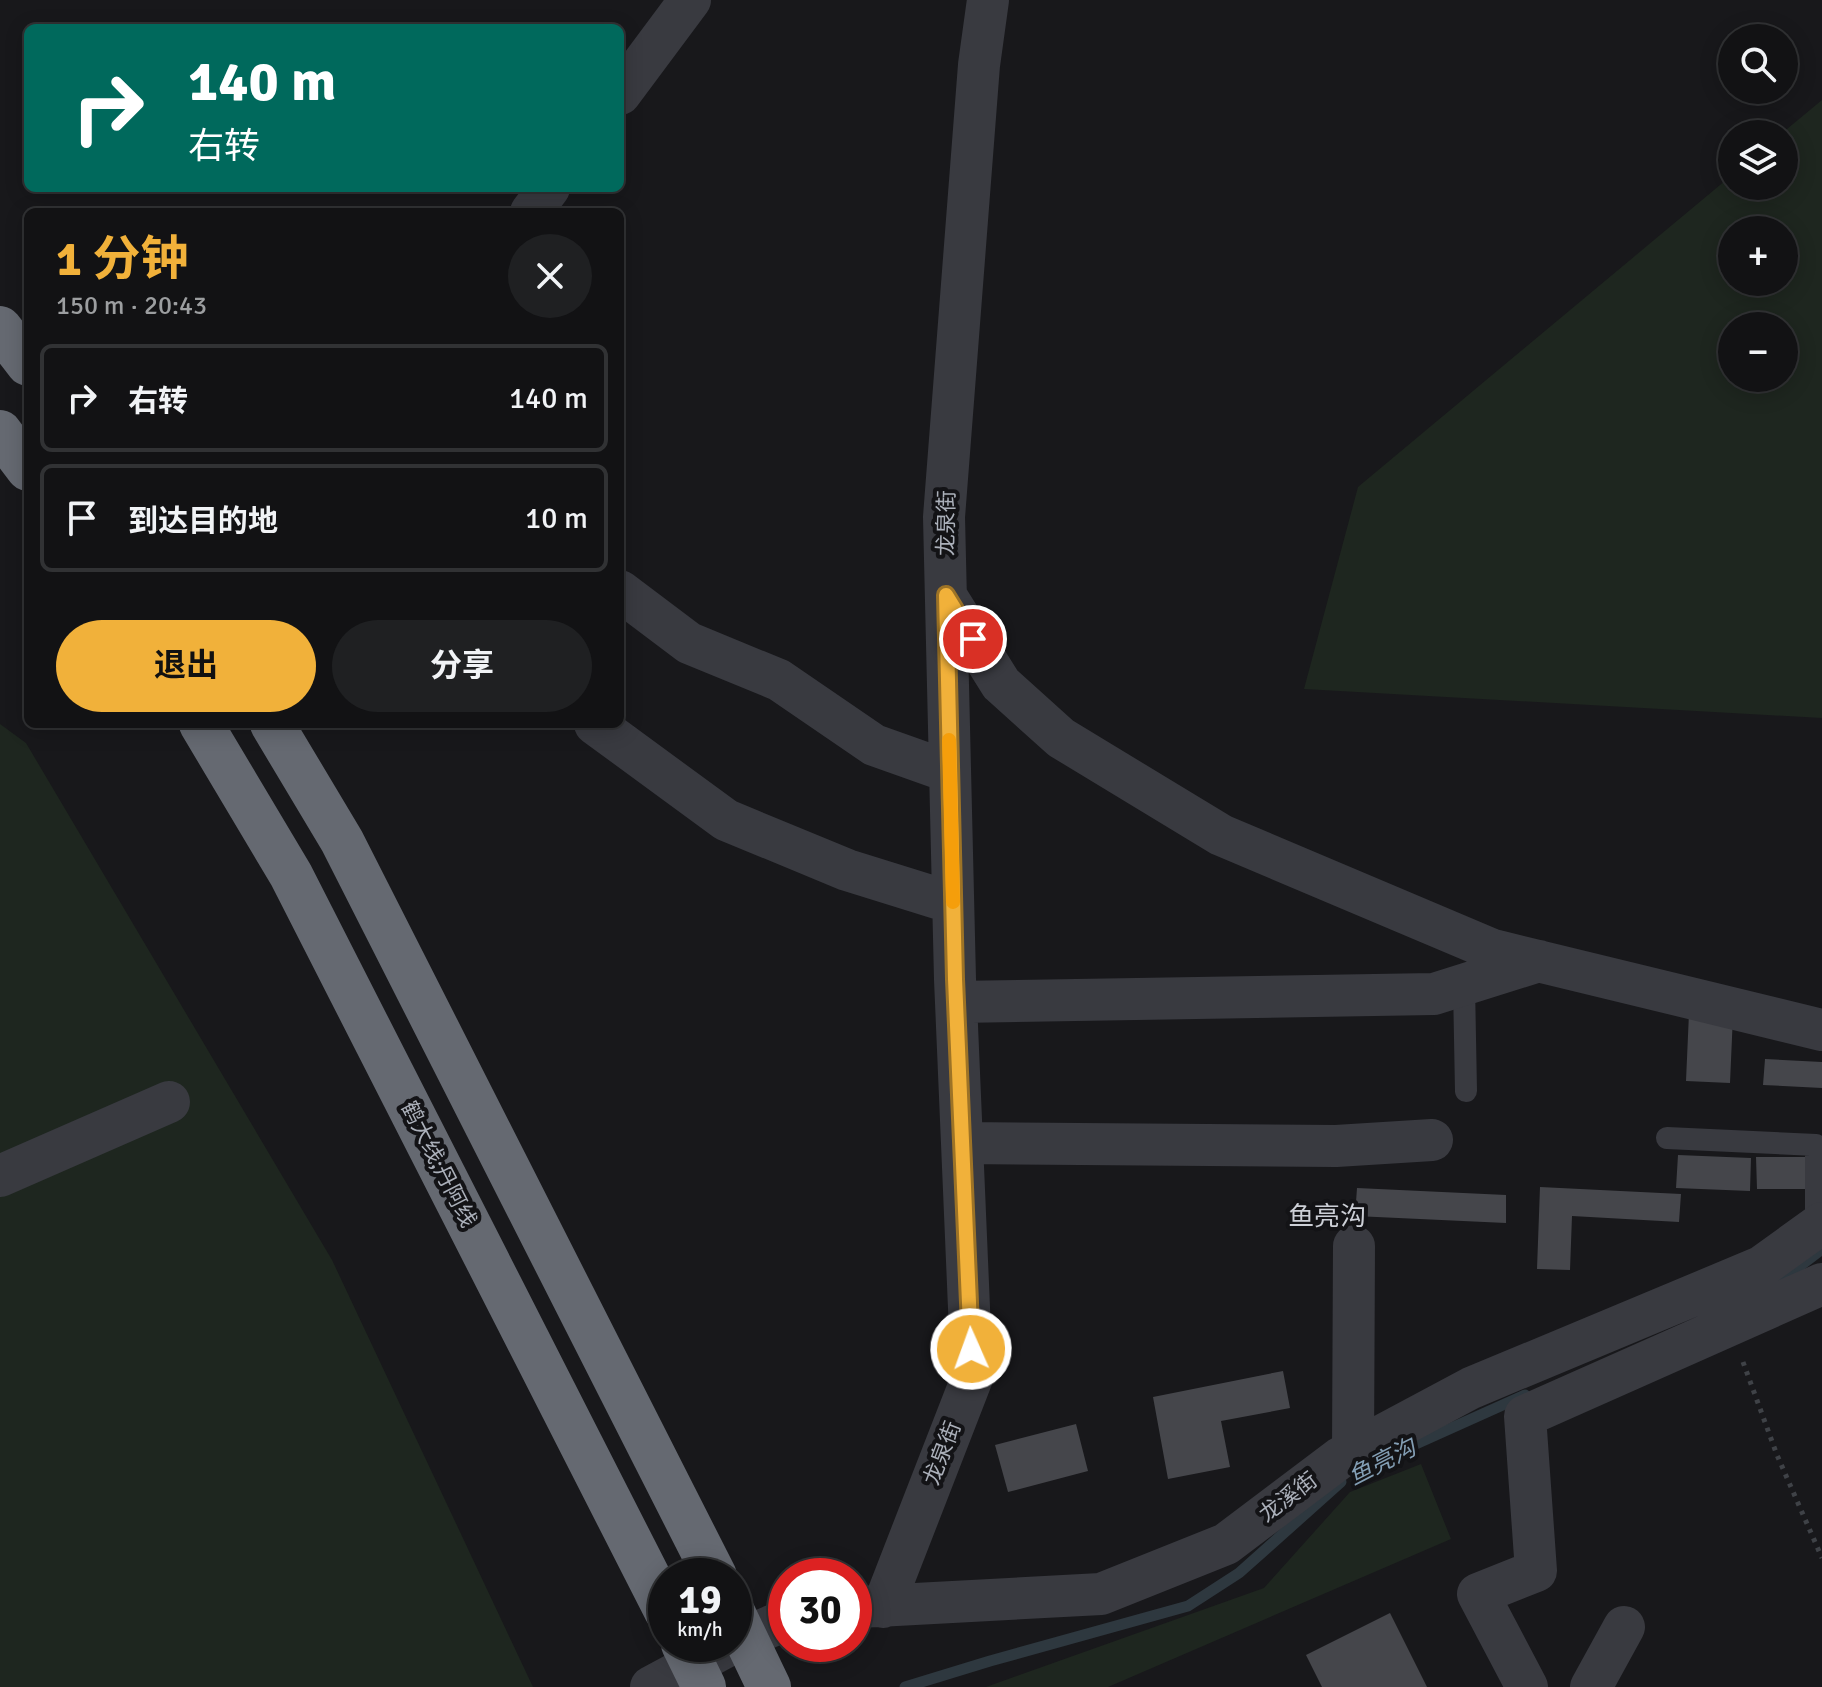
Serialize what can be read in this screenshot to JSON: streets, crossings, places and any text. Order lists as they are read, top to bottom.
{
  "streets": {
    "highway": ["鹤大线;丹阿线"],
    "street": ["龙泉街", "龙溪街"]
  },
  "districts": ["鱼亮沟"],
  "water": ["鱼亮沟"],
  "page": {
    "map_buttons": ["+", "−"],
    "turn": ["140 m", "右转"],
    "heading": ["1 分钟", "150 m · 20:43"],
    "list": [
      {
        "name": "右转",
        "value": "140 m"
      },
      {
        "name": "到达目的地",
        "value": "10 m"
      }
    ],
    "buttons": ["退出", "分享"],
    "speed": "19 km/h",
    "limit": "30"
  }
}
